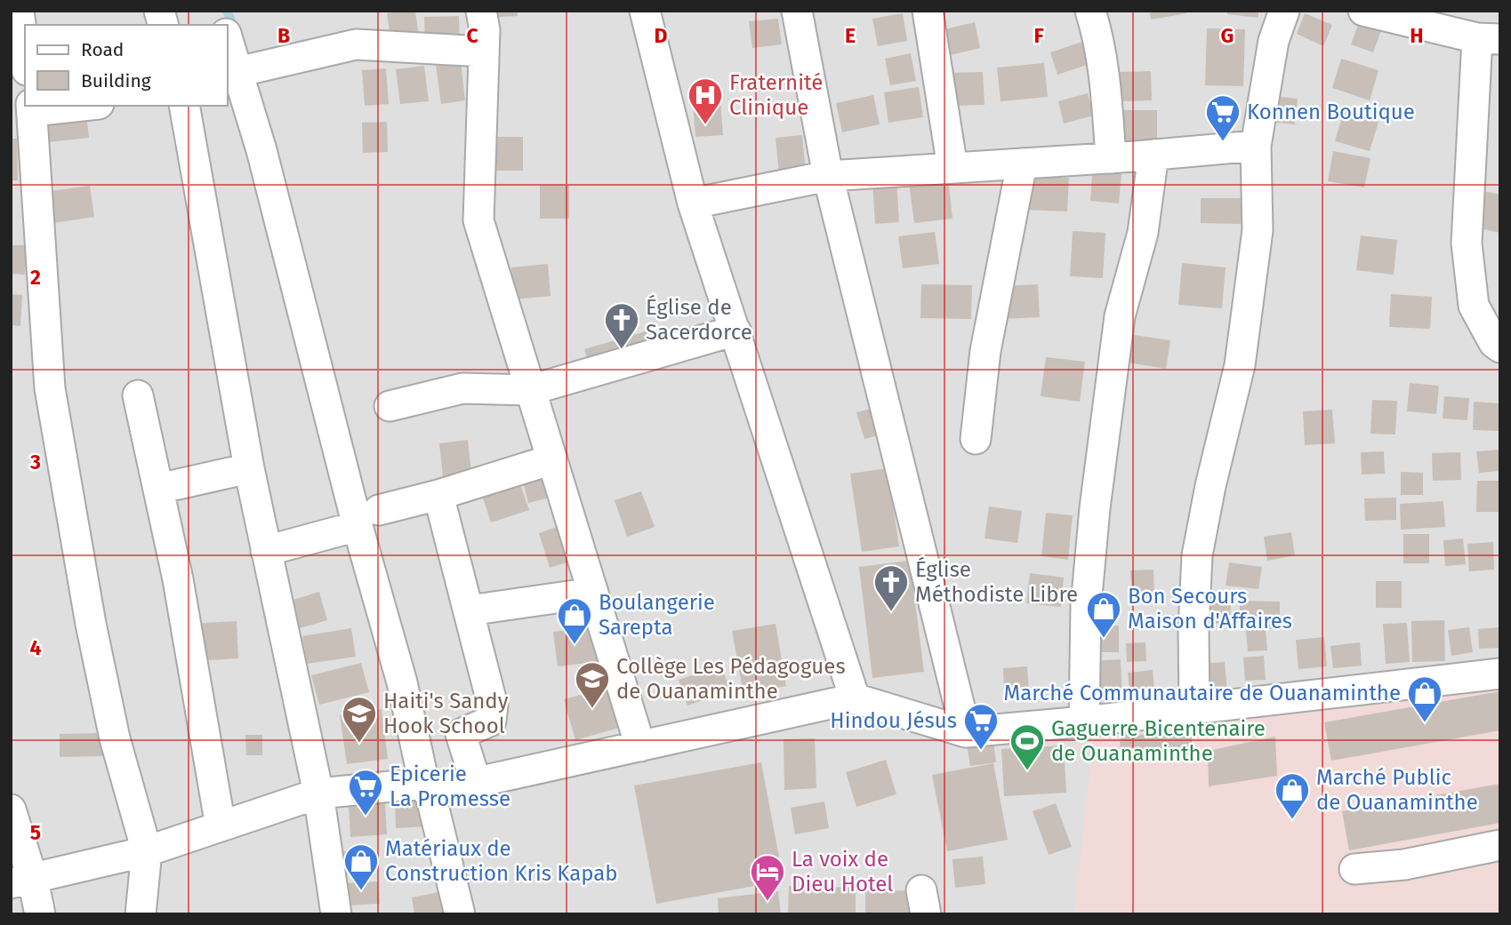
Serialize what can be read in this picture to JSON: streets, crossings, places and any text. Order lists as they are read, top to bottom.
{
  "places": {
    "hospital": ["Fraternité Clinique"],
    "supermarket": ["Konnen Boutique", "Hindou Jésus", "Epicerie La Promesse"],
    "church": ["Église de Sacerdorce", "Église Méthodiste Libre"],
    "shop": [
      "Bon Secours Maison d'Affaires",
      "Boulangerie Sarepta",
      "Marché Communautaire de Ouanaminthe",
      "Marché Public de Ouanaminthe",
      "Matériaux de Construction Kris Kapab"
    ],
    "school or university": ["Collège Les Pédagogues de Ouanaminthe", "Haiti's Sandy Hook School"],
    "sports": ["Gaguerre Bicentenaire de Ouanaminthe"],
    "hotel": ["La voix de Dieu Hotel"]
  },
  "legend": ["Road", "Building"],
  "grid": {
    "columns": [
      "B",
      "C",
      "D",
      "E",
      "F",
      "G",
      "H"
    ],
    "rows": [
      "2",
      "3",
      "4",
      "5"
    ]
  }
}
